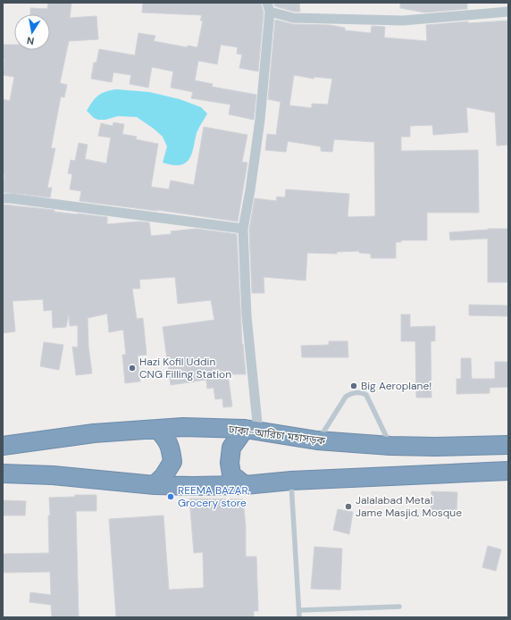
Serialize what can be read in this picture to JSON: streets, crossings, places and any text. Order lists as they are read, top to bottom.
{
  "streets": {
    "highway": ["ঢাকা-আরিচা মহাসড়ক"]
  },
  "places": [
    "Hazi Kofil Uddin CNG Filling Station",
    "Big Aeroplane!",
    "REEMA BAZAR, Grocery store",
    "Jalalabad Metal Jame Masjid, Mosque"
  ],
  "north": "bottom"
}
